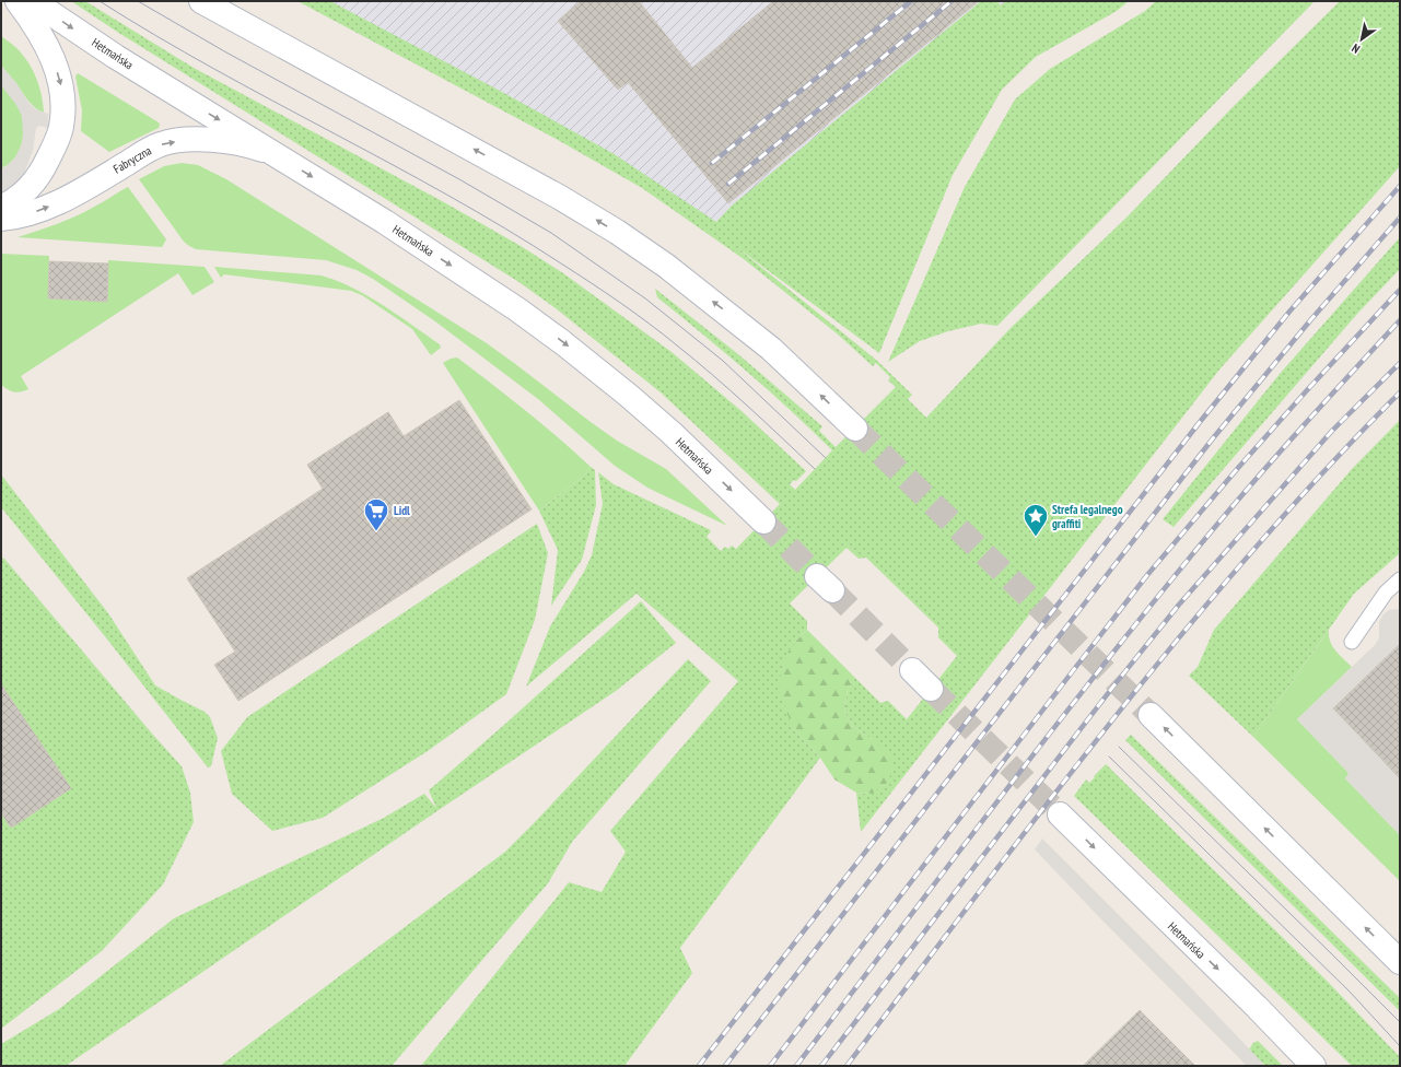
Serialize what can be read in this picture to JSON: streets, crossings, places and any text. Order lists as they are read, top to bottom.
{
  "streets": {
    "main road": ["Hetmańska", "Fabryczna"]
  },
  "crossings": [
    ["Hetmańska", "Fabryczna"]
  ],
  "one_way": ["Fabryczna"],
  "places": {
    "supermarket": ["Lidl"],
    "place": ["Strefa legalnego graffiti"]
  },
  "north": "bottom left"
}
